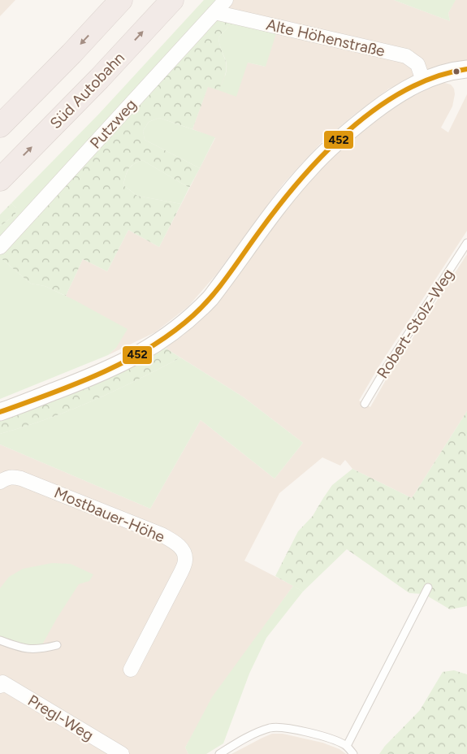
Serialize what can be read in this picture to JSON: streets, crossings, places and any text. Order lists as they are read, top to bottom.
{
  "streets": {
    "highway": ["Süd Autobahn"],
    "street": [
      "Alte Höhenstraße",
      "Putzweg",
      "Mostbauer-Höhe",
      "Pregl-Weg"
    ],
    "lane": ["Robert-Stolz-Weg"]
  },
  "crossings": [
    ["Alte Höhenstraße", "Putzweg"]
  ],
  "lines": ["transit line 452"]
}
